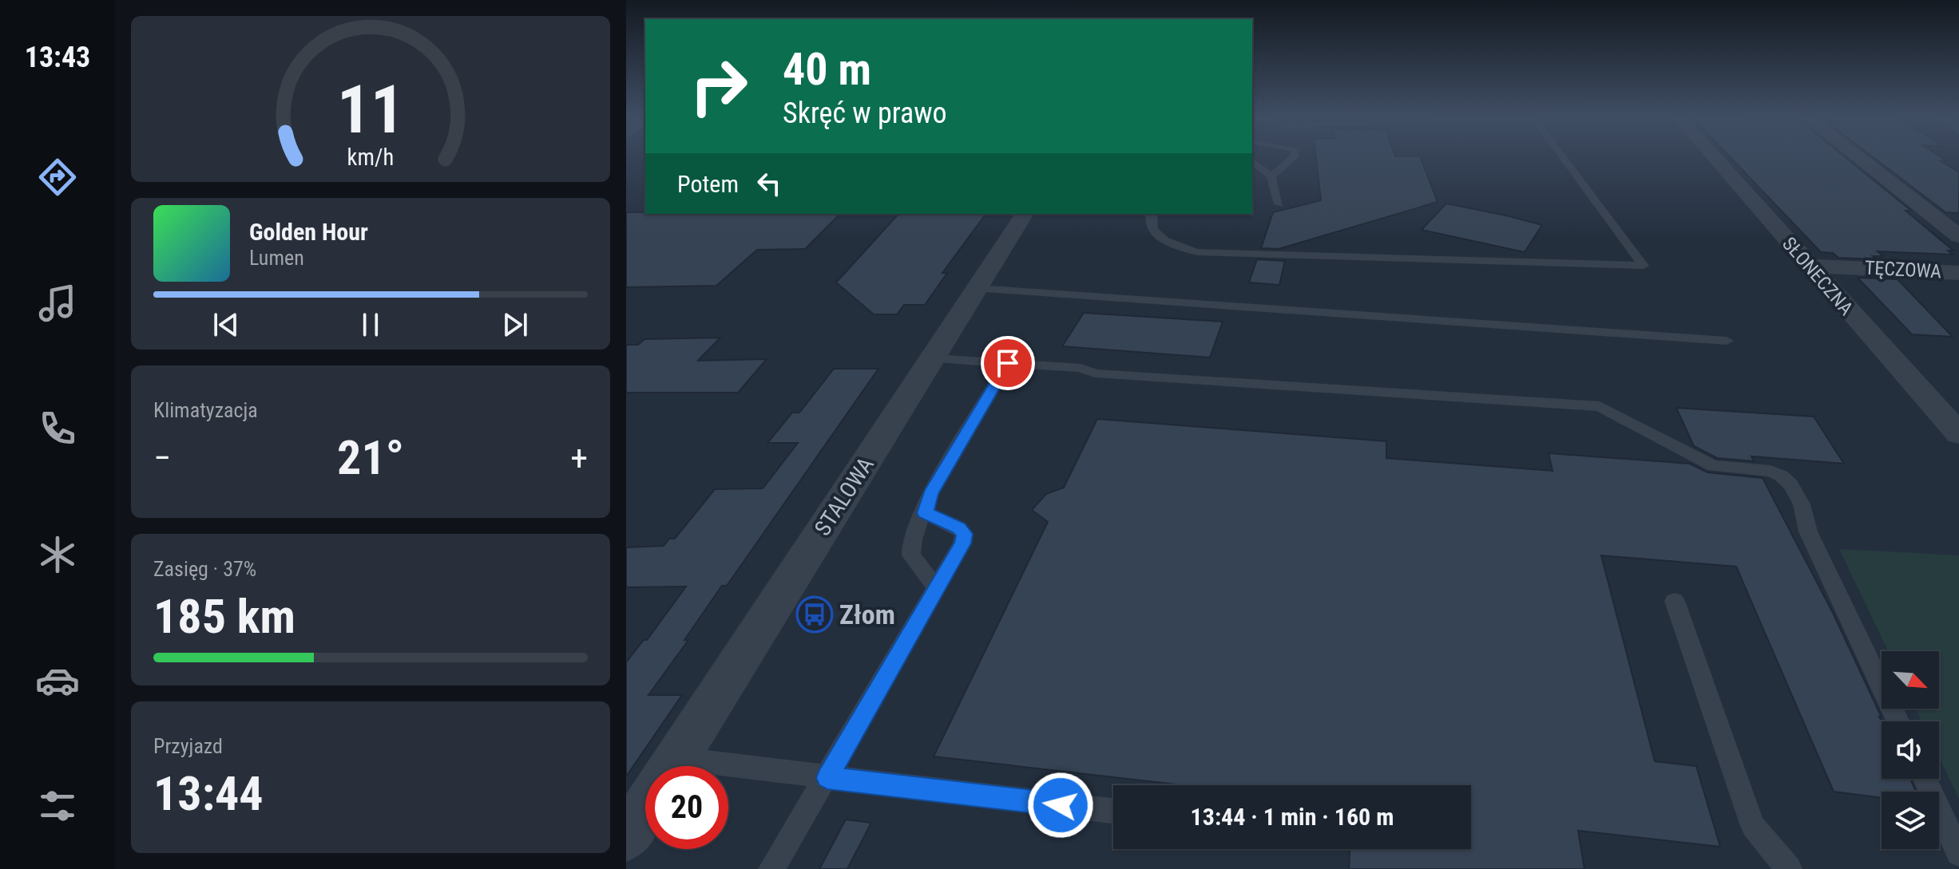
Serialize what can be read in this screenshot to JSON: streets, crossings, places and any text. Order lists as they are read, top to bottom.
{
  "streets": {
    "street": ["TĘCZOWA", "SŁONECZNA", "STALOWA"]
  },
  "crossings": [
    ["TĘCZOWA", "SŁONECZNA"]
  ],
  "places": {
    "bus stop": ["Złom"]
  },
  "north": "bottom right",
  "page": {
    "tabs": "13:43",
    "turn": ["40 m", "Skręć w prawo"],
    "then": "Potem",
    "song": ["Golden Hour", "Lumen"],
    "tile": [
      "Klimatyzacja",
      ["Zasięg · 37%", "185 km"],
      ["Przyjazd", "13:44"]
    ],
    "heat": ["−", "21°", "+"],
    "limit": "20",
    "trip": "13:44 · 1 min · 160 m",
    "gauge": ["11", "km/h"]
  }
}
